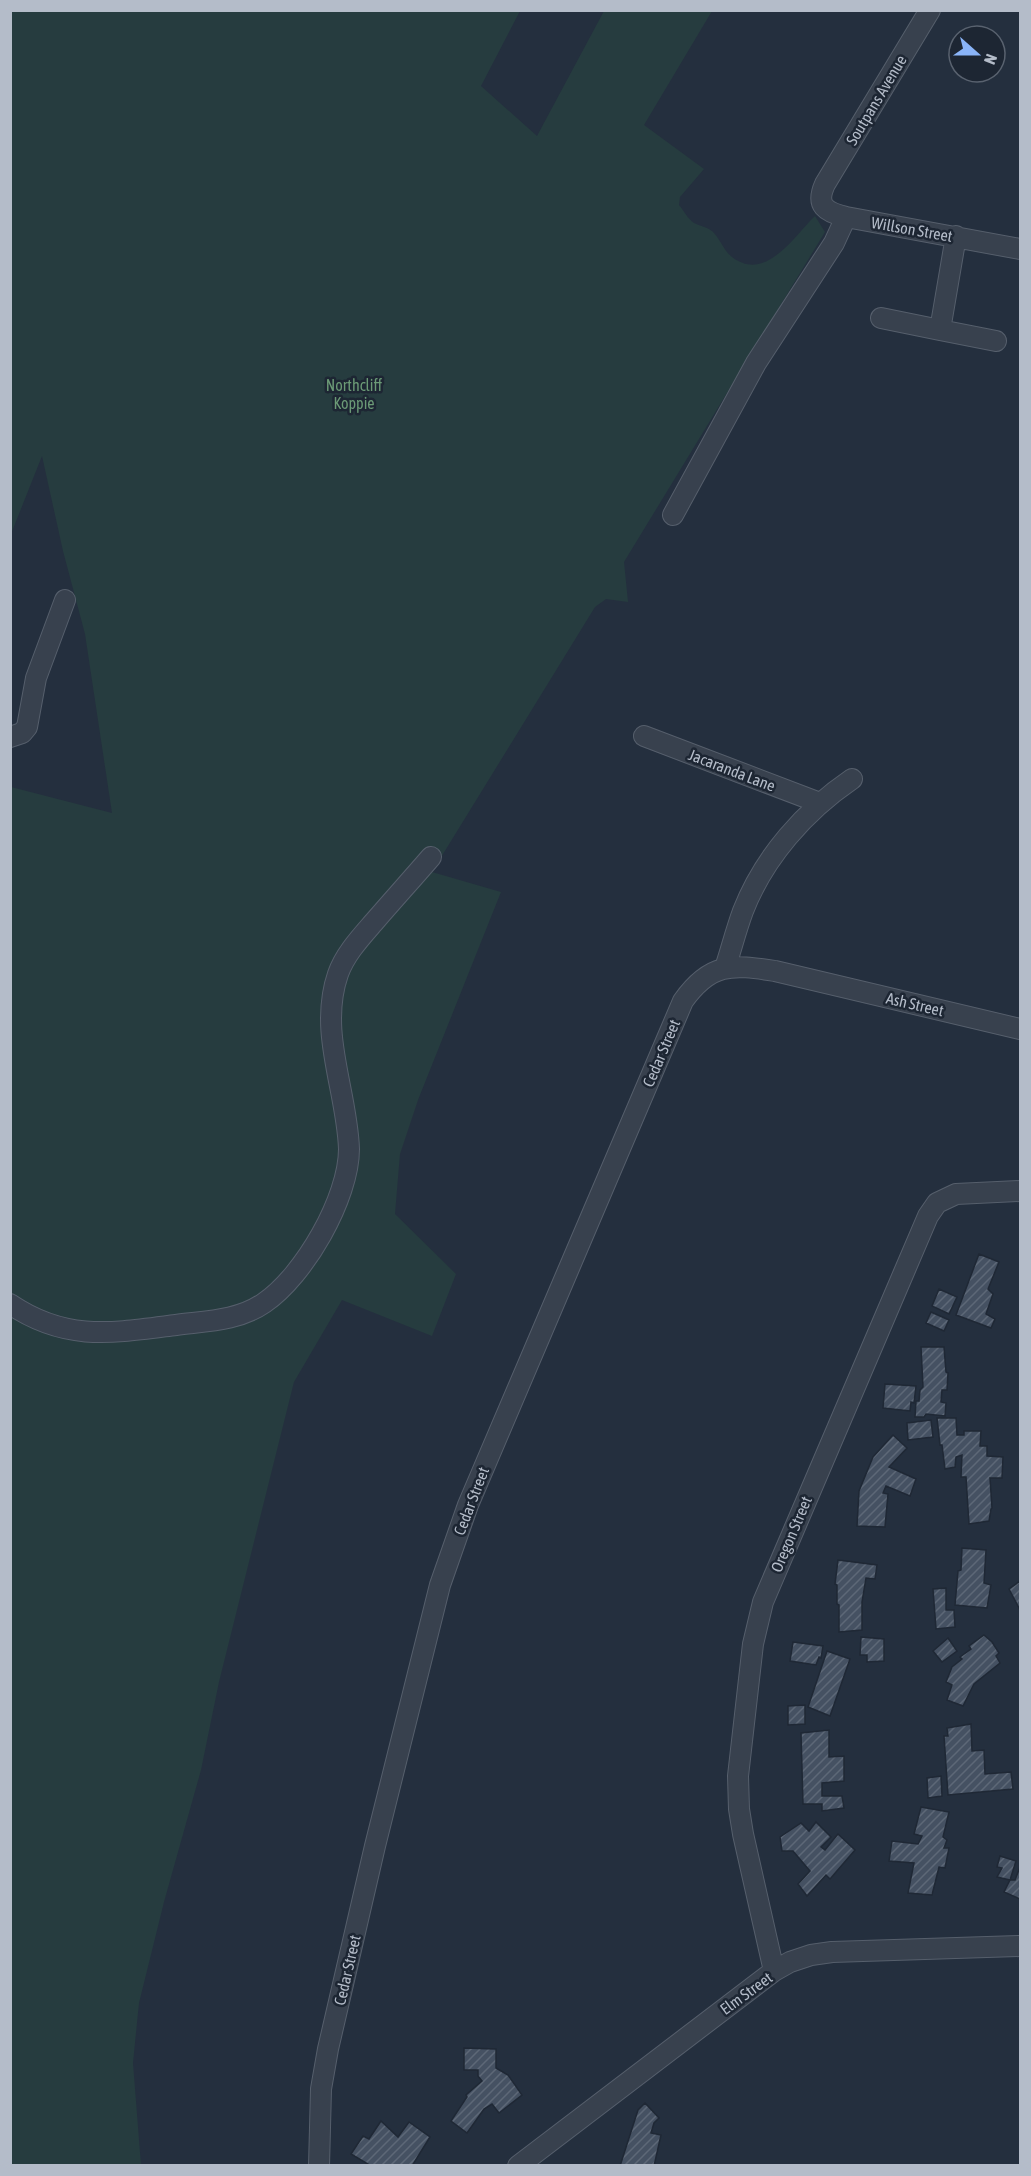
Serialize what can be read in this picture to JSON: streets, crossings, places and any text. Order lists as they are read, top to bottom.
{
  "streets": {
    "street": [
      "Soutpans Avenue",
      "Willson Street",
      "Jacaranda Lane",
      "Ash Street",
      "Cedar Street",
      "Oregon Street",
      "Elm Street"
    ]
  },
  "crossings": [
    ["Soutpans Avenue", "Willson Street"],
    ["Ash Street", "Cedar Street"],
    ["Oregon Street", "Elm Street"]
  ],
  "parks": ["Northcliff Koppie"],
  "north": "right"
}
